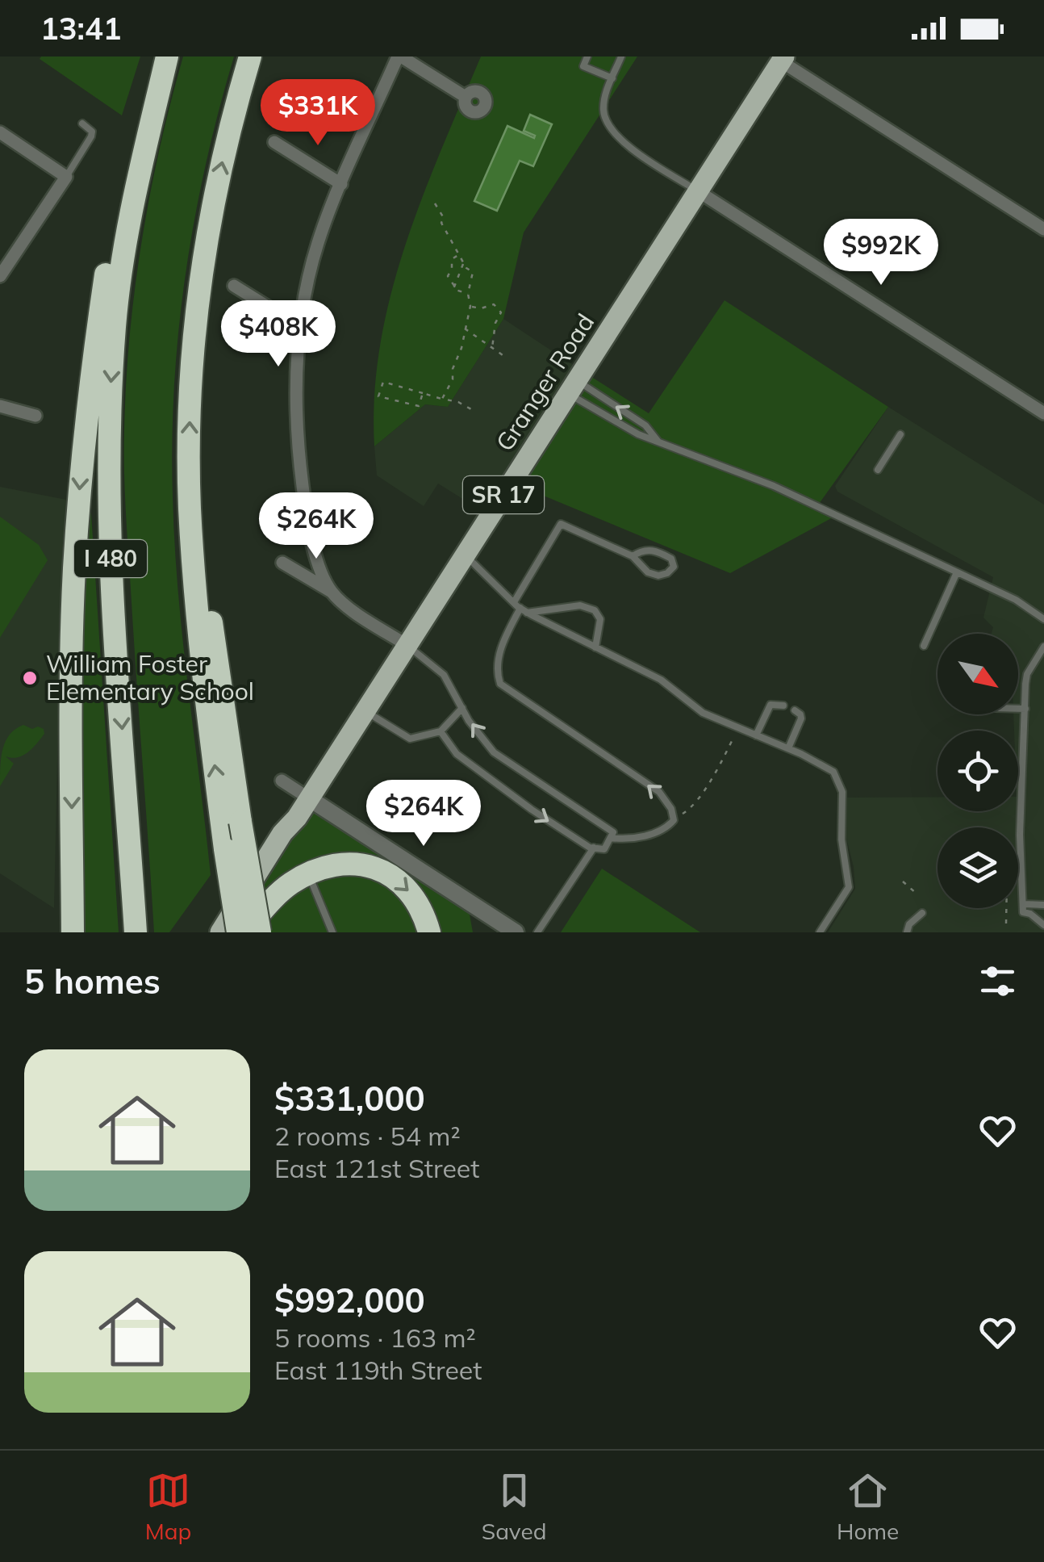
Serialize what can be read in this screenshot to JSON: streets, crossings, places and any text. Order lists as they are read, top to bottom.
{
  "streets": {
    "highway": ["I 480"],
    "main road": ["Granger Road", "SR 17"]
  },
  "places": ["William Foster Elementary School"],
  "north": "bottom right",
  "page": {
    "status": "13:41",
    "price": [
      "$331K",
      "$992K",
      "$408K",
      "$264K",
      "$264K"
    ],
    "heading": "5 homes",
    "list": [
      {
        "name": "$331,000",
        "note": "2 rooms · 54 m² · East 121st Street"
      },
      {
        "name": "$992,000",
        "note": "5 rooms · 163 m² · East 119th Street"
      }
    ],
    "tabs": ["Map", "Saved", "Home"]
  }
}
